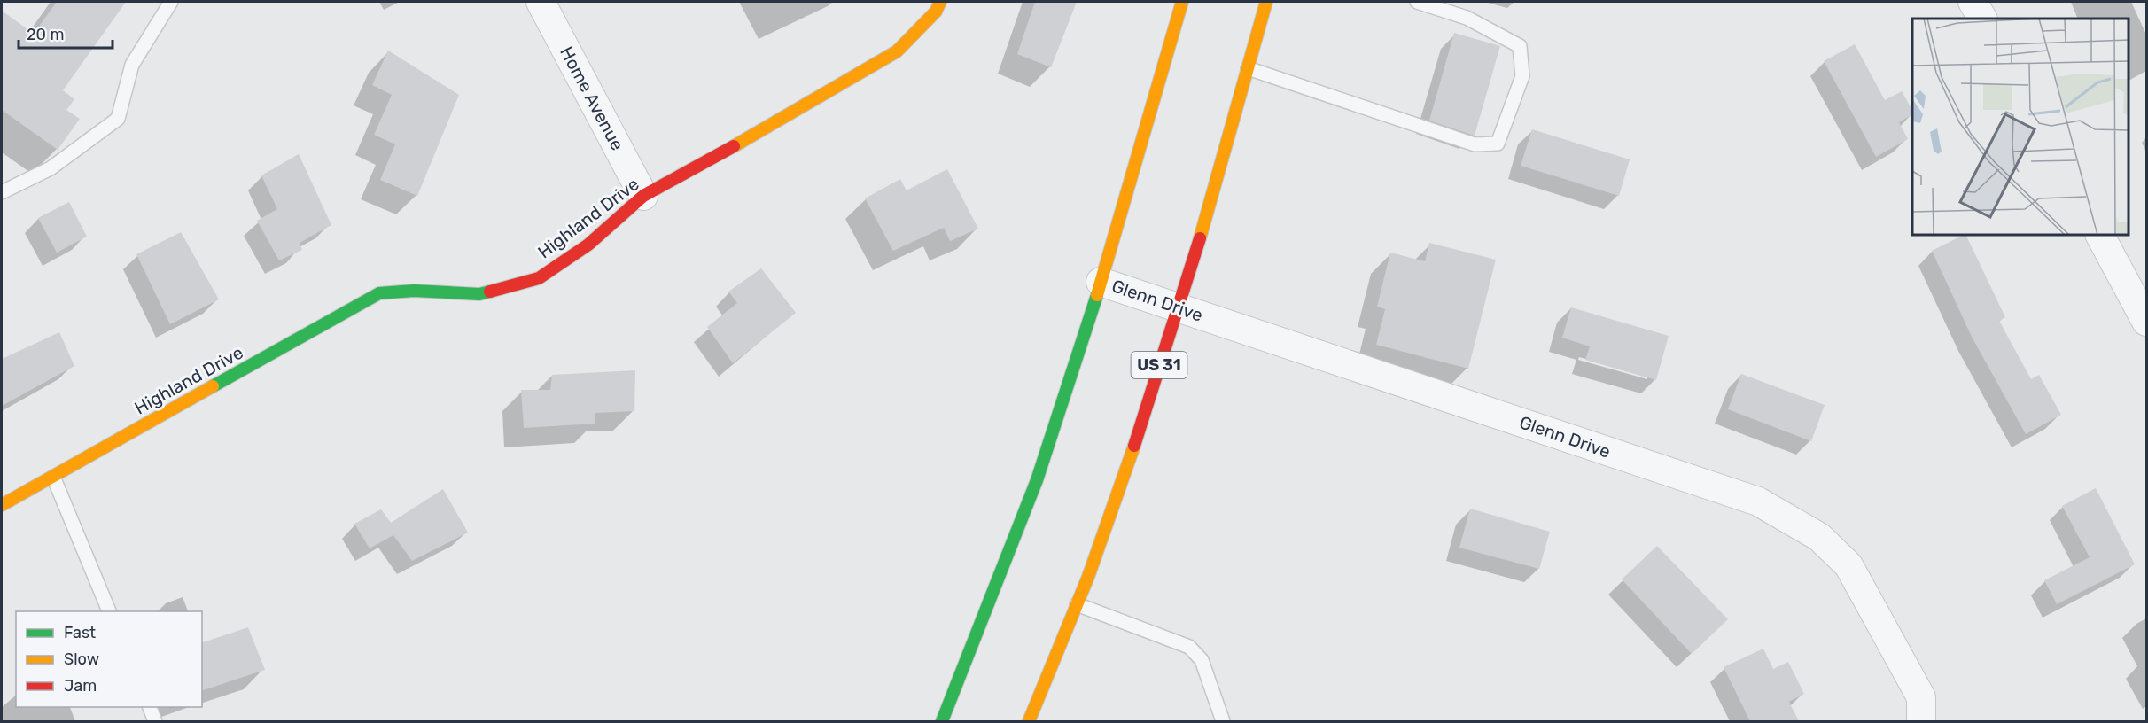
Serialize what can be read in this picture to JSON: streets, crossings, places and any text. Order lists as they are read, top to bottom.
{
  "streets": {
    "main road": ["Highland Drive", "US 31"],
    "street": ["Home Avenue", "Glenn Drive"]
  },
  "crossings": [
    ["Home Avenue", "Highland Drive"],
    ["Glenn Drive", "US 31"]
  ],
  "legend": ["Fast", "Slow", "Jam"],
  "scale_bar": "20 m"
}
